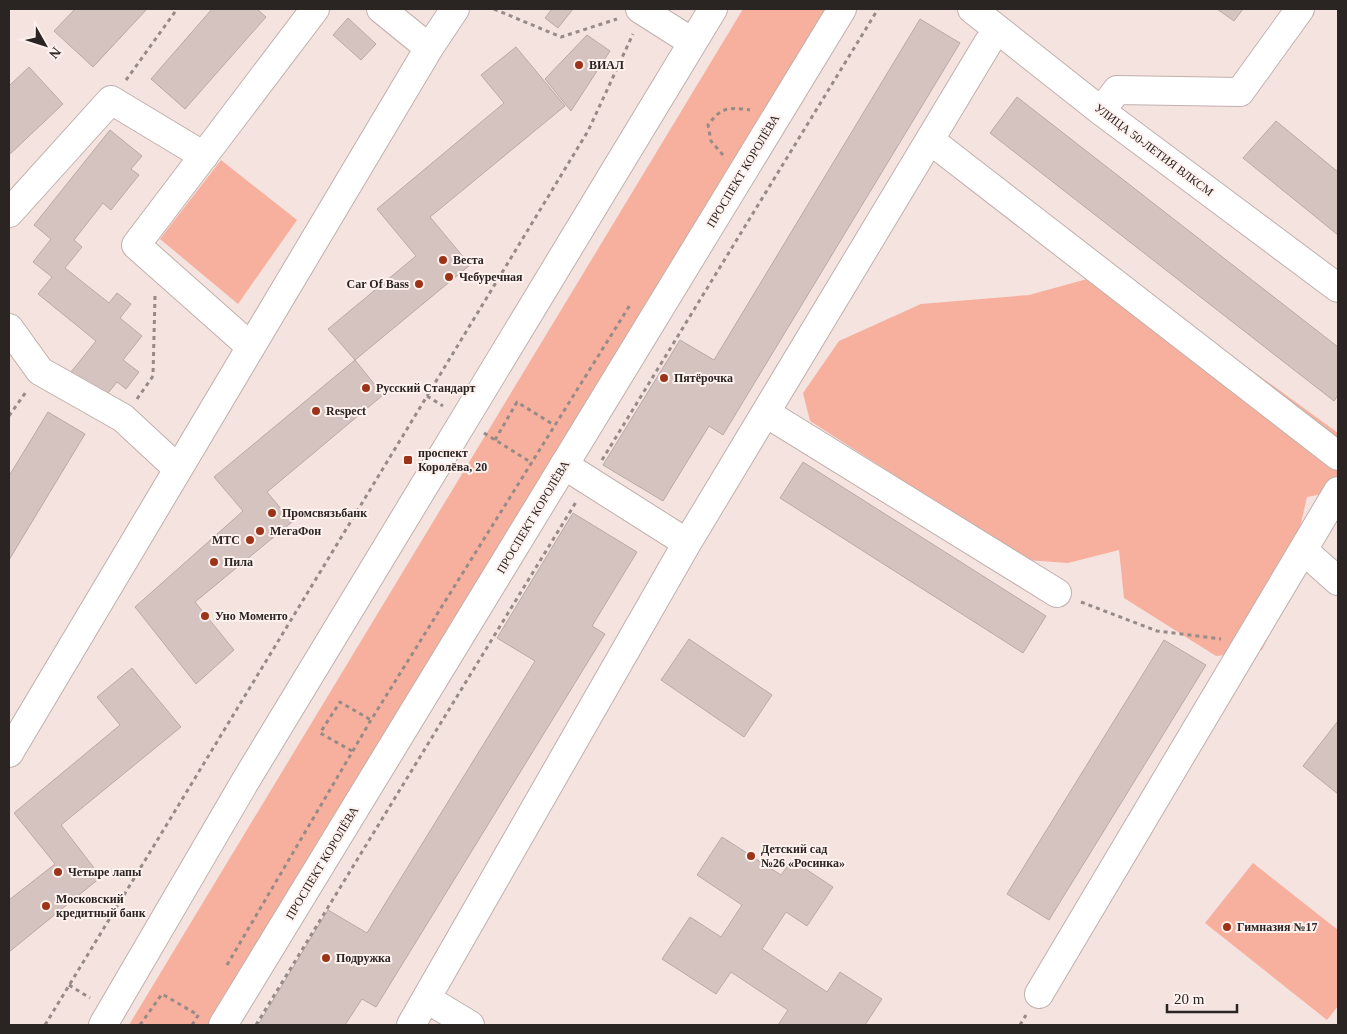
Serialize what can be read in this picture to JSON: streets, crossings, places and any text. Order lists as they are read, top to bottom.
{
  "streets": {
    "main road": ["УЛИЦА 50-ЛЕТИЯ ВЛКСМ", "ПРОСПЕКТ КОРОЛЁВА"]
  },
  "places": {
    "other": [
      "ВИАЛ",
      "Веста",
      "Чебуречная",
      "Car Of Bass",
      "Пятёрочка",
      "Русский Стандарт",
      "Respect",
      "Промсвязьбанк",
      "МегаФон",
      "МТС",
      "Пила",
      "Уно Моменто",
      "Детский сад №26 «Росинка»",
      "Четыре лапы",
      "Московский кредитный банк",
      "Гимназия №17",
      "Подружка"
    ],
    "transit": ["проспект Королёва, 20"]
  },
  "scale_bar": "20 m",
  "north": "bottom right"
}
